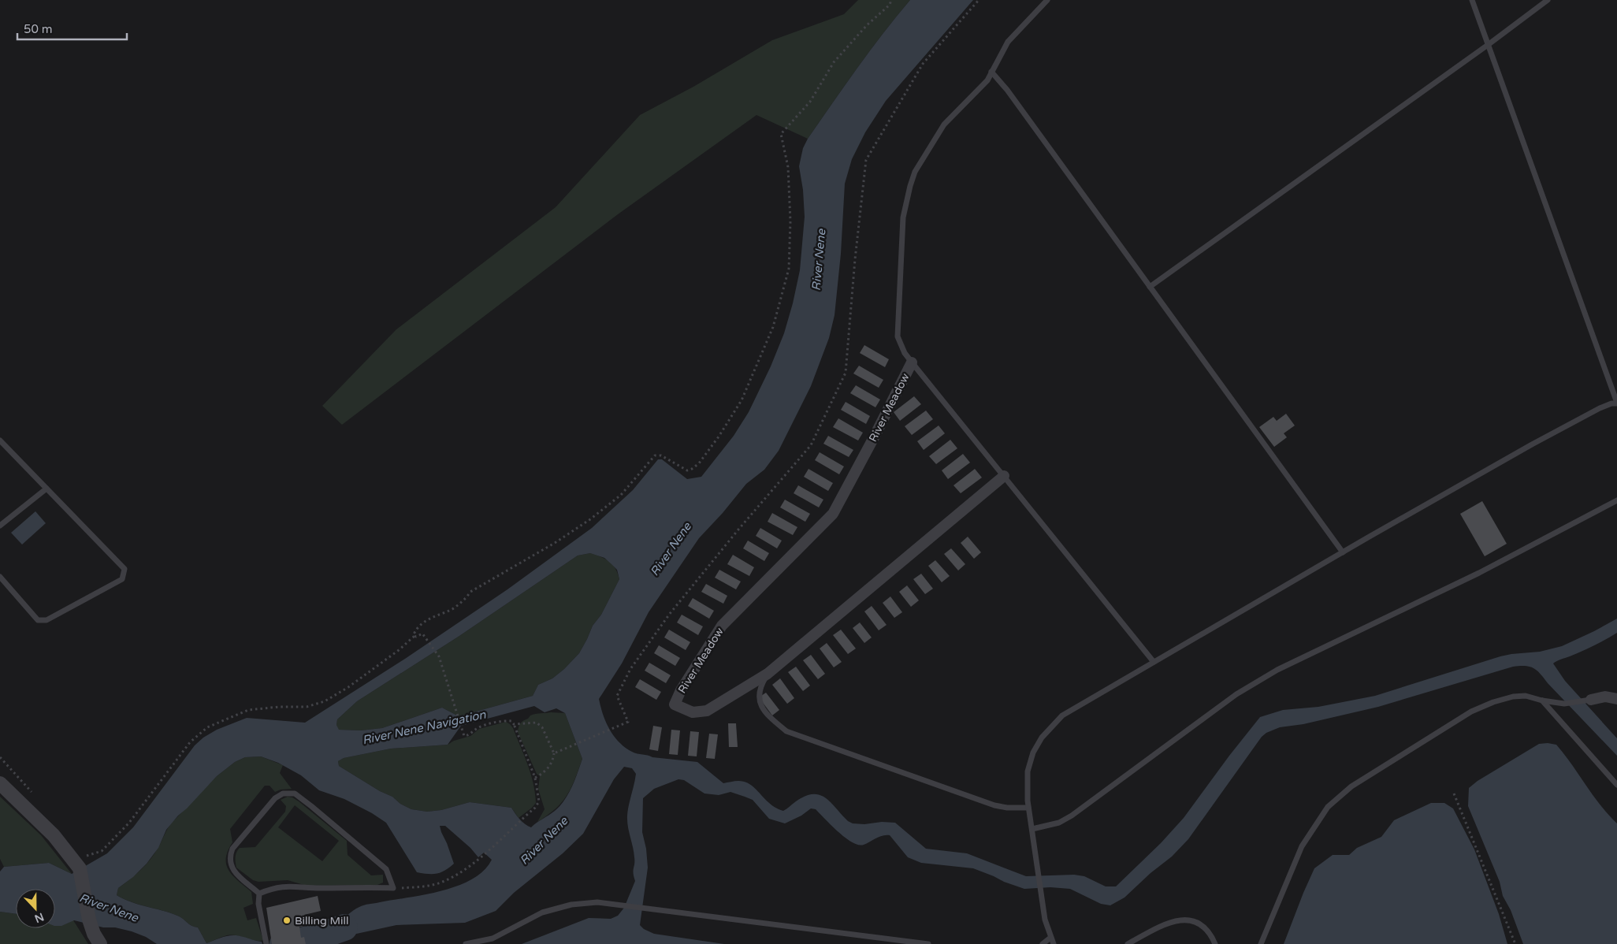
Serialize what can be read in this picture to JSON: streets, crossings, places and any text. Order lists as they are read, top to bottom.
{
  "streets": {
    "street": ["River Meadow"]
  },
  "water": ["River Nene", "River Nene Navigation"],
  "places": ["Billing Mill"],
  "scale_bar": "50 m",
  "north": "bottom"
}
